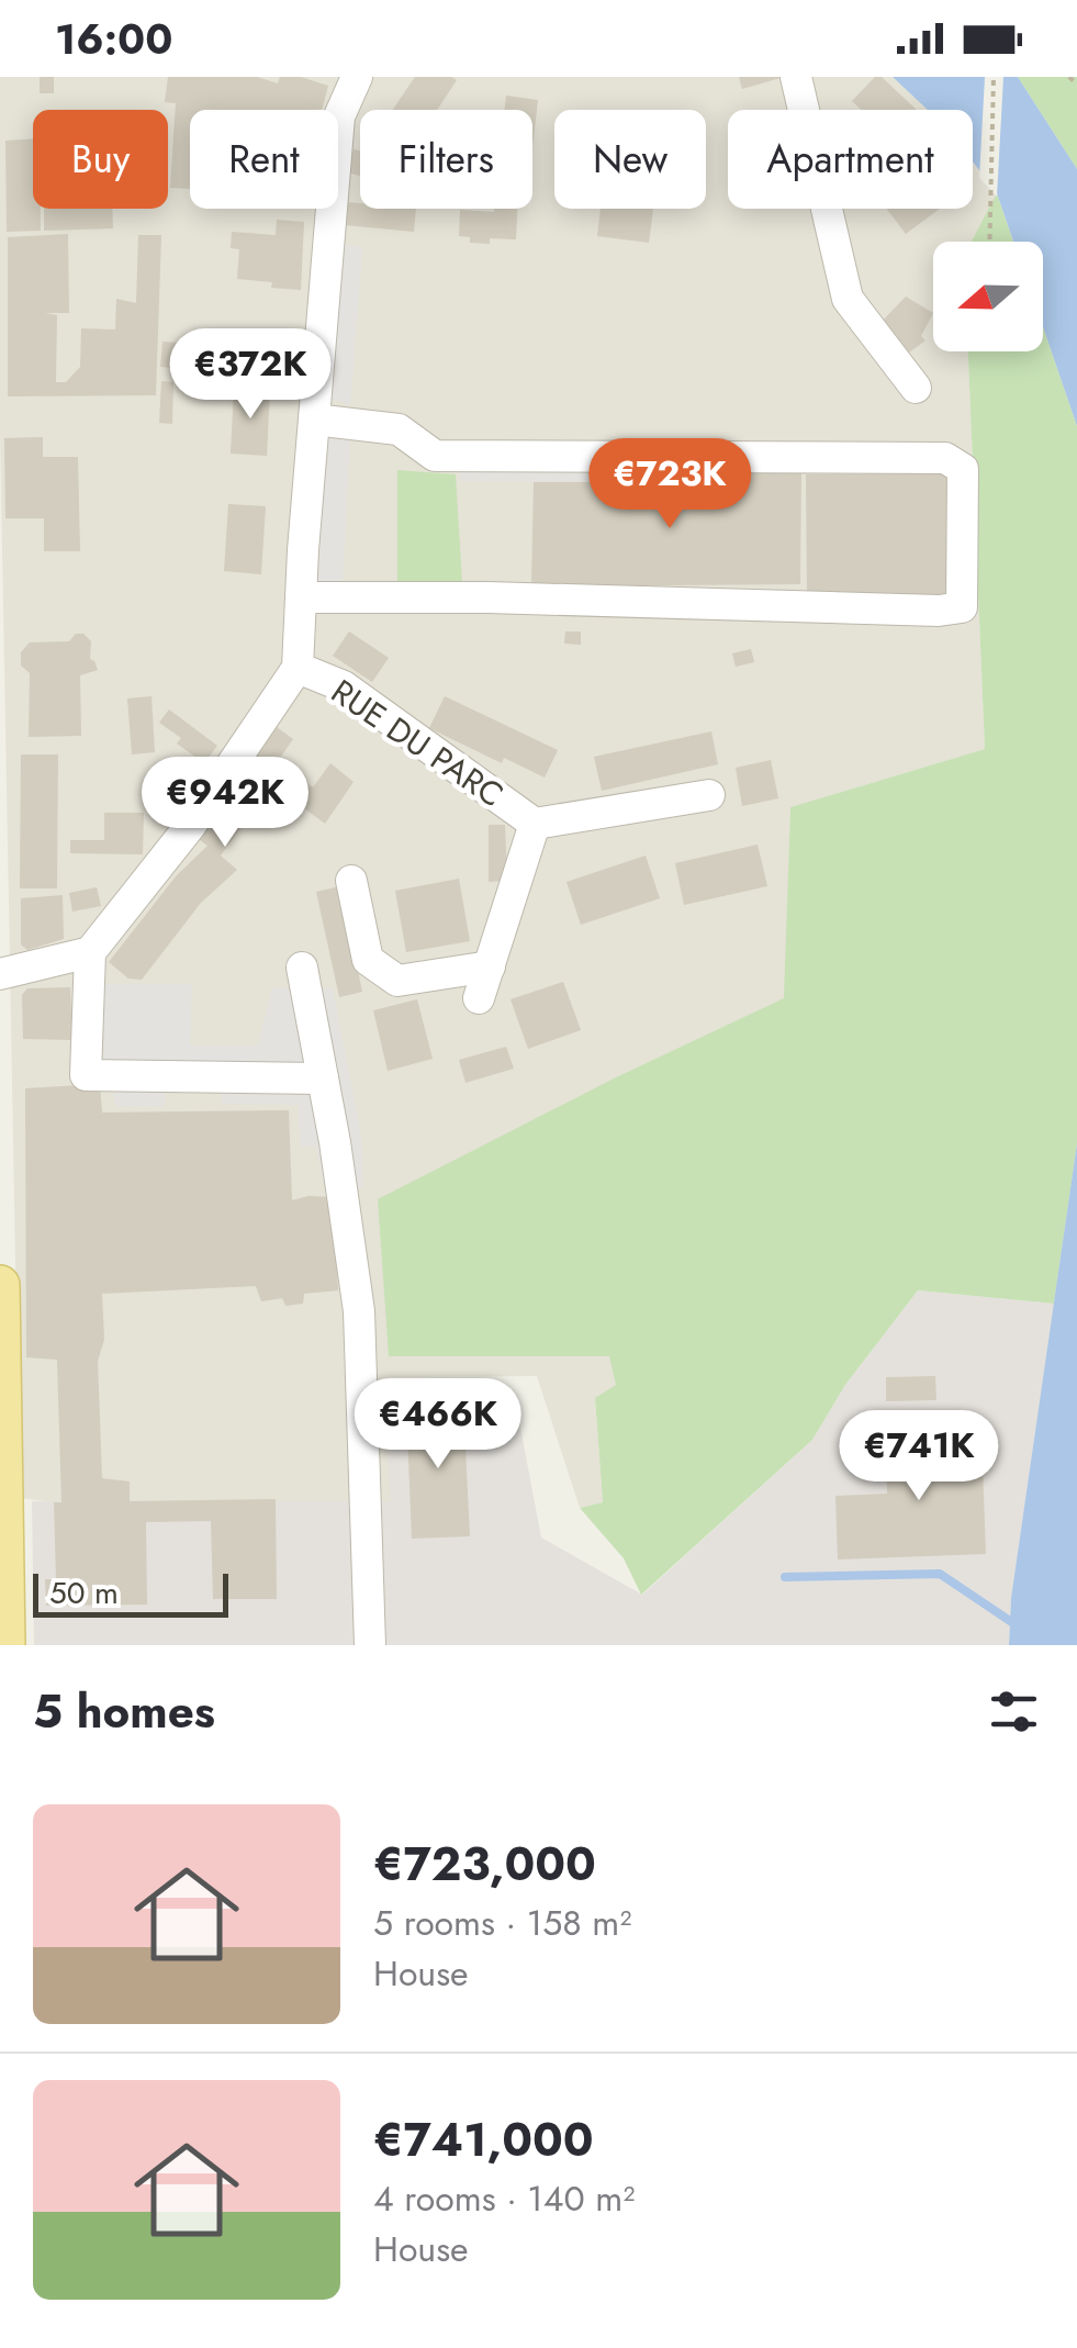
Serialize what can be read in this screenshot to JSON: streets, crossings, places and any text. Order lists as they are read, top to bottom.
{
  "streets": {
    "street": ["RUE DU PARC"]
  },
  "scale_bar": "50 m",
  "north": "left",
  "page": {
    "status": "16:00",
    "chip": [
      "Buy",
      "Rent",
      "Filters",
      "New",
      "Apartment"
    ],
    "price": [
      "€372K",
      "€723K",
      "€942K",
      "€466K",
      "€741K"
    ],
    "scale": "50 m",
    "heading": "5 homes",
    "list": [
      {
        "name": "€723,000",
        "note": "5 rooms · 158 m² · House"
      },
      {
        "name": "€741,000",
        "note": "4 rooms · 140 m² · House"
      }
    ]
  }
}
